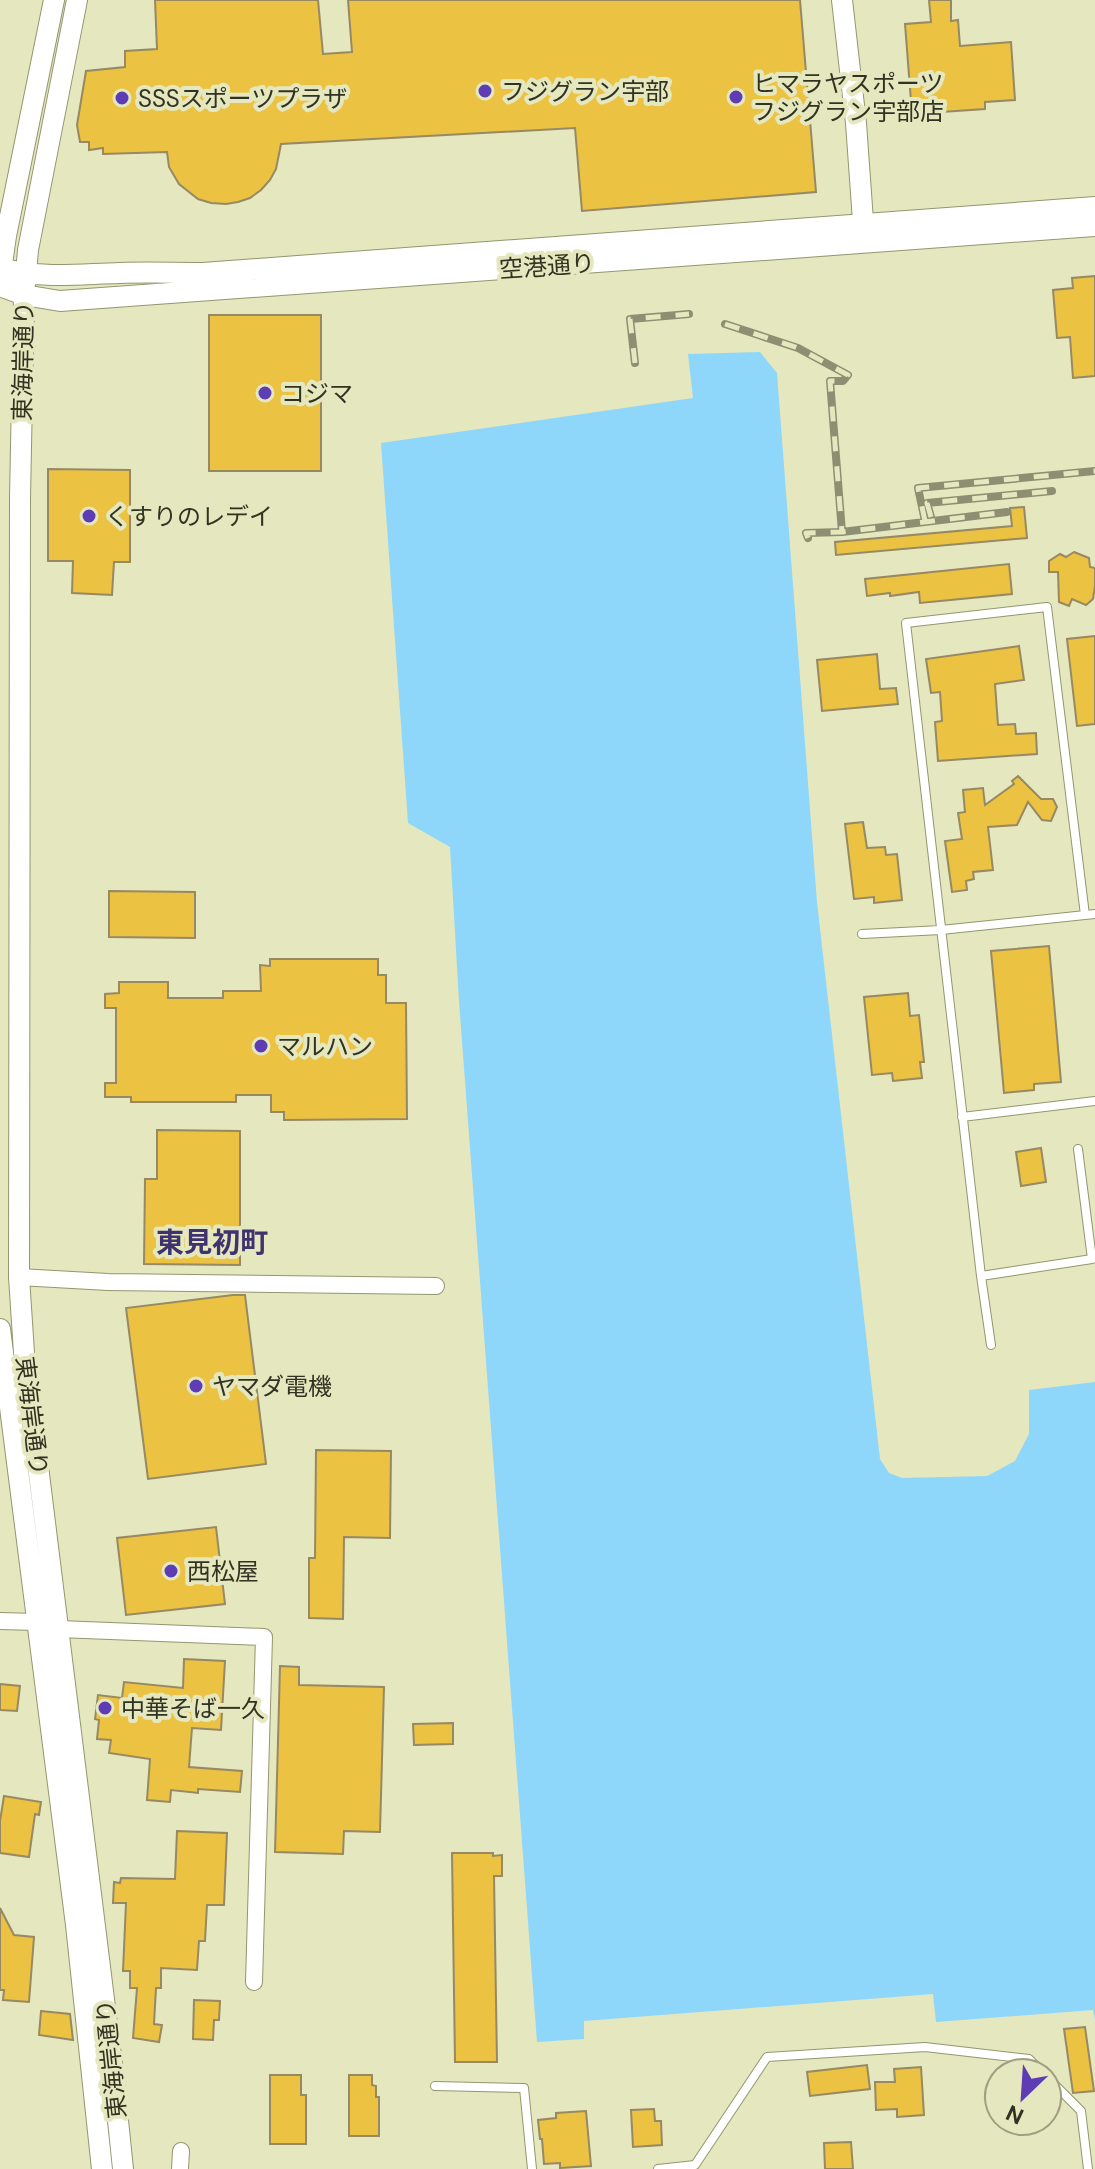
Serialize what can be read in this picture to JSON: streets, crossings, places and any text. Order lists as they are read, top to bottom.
{
  "streets": {
    "street": ["空港通り", "東海岸通り"]
  },
  "crossings": [
    ["空港通り", "東海岸通り"]
  ],
  "districts": ["東見初町"],
  "places": [
    "フジグラン宇部",
    "ヒマラヤスポーツ フジグラン宇部店",
    "SSSスポーツプラザ",
    "コジマ",
    "くすりのレデイ",
    "マルハン",
    "ヤマダ電機",
    "西松屋",
    "中華そば一久"
  ],
  "north": "bottom left"
}
